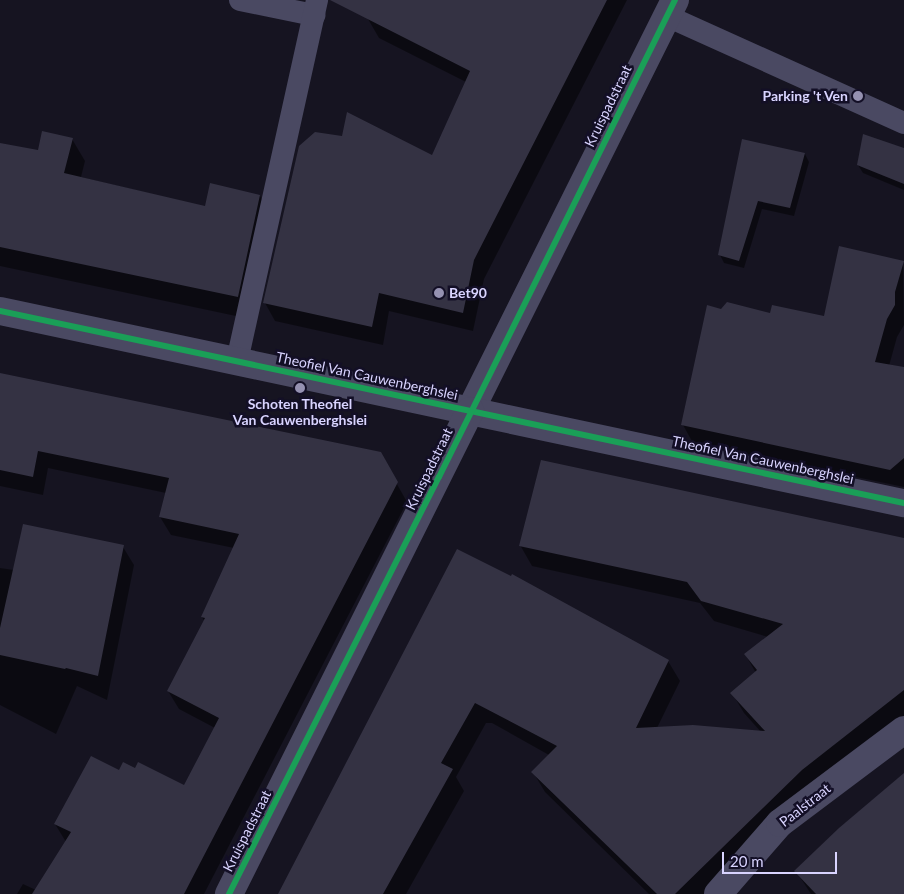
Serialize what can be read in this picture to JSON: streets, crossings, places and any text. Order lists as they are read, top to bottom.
{
  "streets": {
    "street": ["Kruispadstraat", "Theofiel Van Cauwenberghslei", "Paalstraat"]
  },
  "crossings": [
    ["Kruispadstraat", "Theofiel Van Cauwenberghslei"]
  ],
  "places": ["Parking 't Ven", "Bet90", "Schoten Theofiel Van Cauwenberghslei"],
  "scale_bar": "20 m"
}
